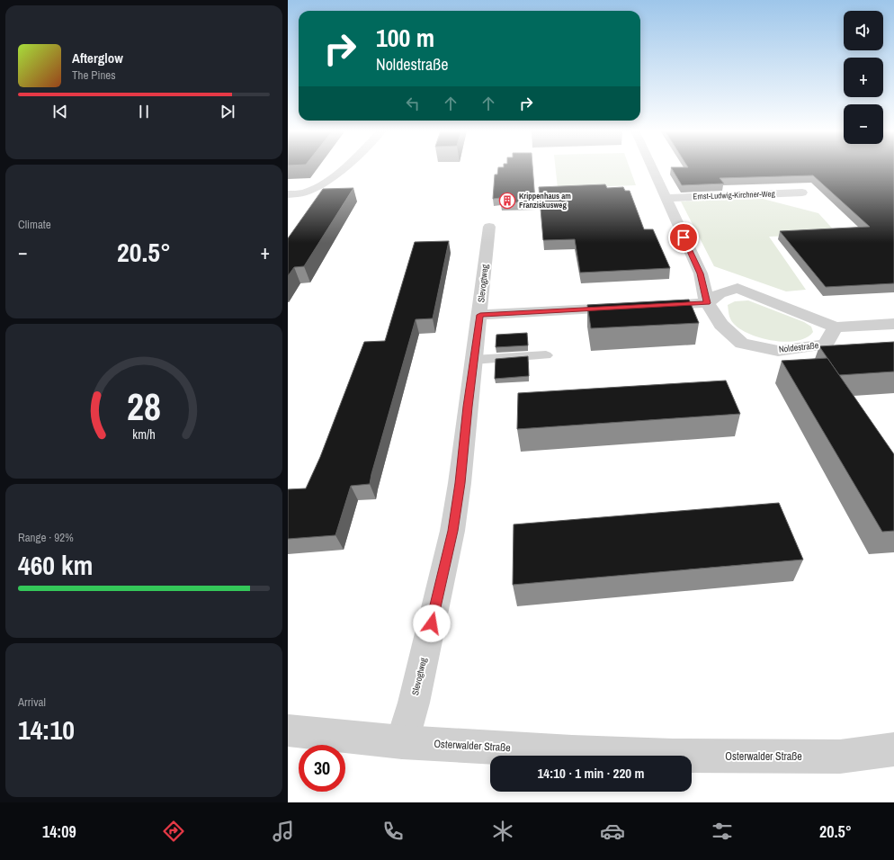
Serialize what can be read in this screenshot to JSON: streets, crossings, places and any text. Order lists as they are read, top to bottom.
{
  "streets": {
    "street": [
      "Ernst-Ludwig-Kirchner-Weg",
      "Slevogtweg",
      "Noldestraße",
      "Osterwalder Straße"
    ]
  },
  "crossings": [
    ["Slevogtweg", "Osterwalder Straße"]
  ],
  "places": {
    "building": ["Krippenhaus am Franziskusweg"]
  },
  "page": {
    "map_buttons": ["+", "−"],
    "turn": ["100 m", "Noldestraße"],
    "song": ["Afterglow", "The Pines"],
    "tile": [
      "Climate",
      ["Range · 92%", "460 km"],
      ["Arrival", "14:10"]
    ],
    "heat": ["−", "20.5°", "+"],
    "limit": "30",
    "trip": "14:10 · 1 min · 220 m",
    "tabs": ["14:09", "20.5°"],
    "gauge": ["28", "km/h"]
  }
}
